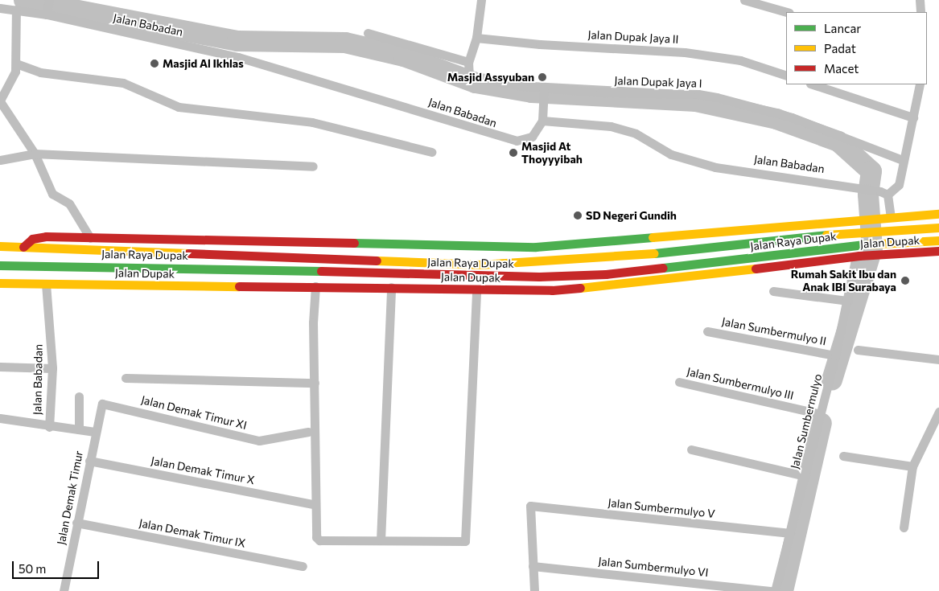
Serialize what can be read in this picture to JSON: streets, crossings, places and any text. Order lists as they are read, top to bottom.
{
  "streets": {
    "main road": ["Jalan Raya Dupak", "Jalan Dupak"],
    "street": [
      "Jalan Babadan",
      "Jalan Dupak Jaya II",
      "Jalan Dupak Jaya I",
      "Jalan Sumbermulyo II",
      "Jalan Sumbermulyo III",
      "Jalan Demak Timur XI",
      "Jalan Sumbermulyo",
      "Jalan Demak Timur X",
      "Jalan Demak Timur",
      "Jalan Sumbermulyo V",
      "Jalan Demak Timur IX",
      "Jalan Sumbermulyo VI"
    ]
  },
  "crossings": [
    ["Jalan Babadan", "Jalan Dupak"],
    ["Jalan Babadan", "Jalan Demak Timur XI"],
    ["Jalan Babadan", "Jalan Demak Timur"],
    ["Jalan Dupak", "Jalan Sumbermulyo"],
    ["Jalan Sumbermulyo II", "Jalan Sumbermulyo"],
    ["Jalan Sumbermulyo III", "Jalan Sumbermulyo"],
    ["Jalan Demak Timur XI", "Jalan Demak Timur"],
    ["Jalan Sumbermulyo", "Jalan Sumbermulyo V"],
    ["Jalan Demak Timur X", "Jalan Demak Timur"],
    ["Jalan Demak Timur", "Jalan Demak Timur IX"],
    ["Jalan Sumbermulyo V", "Jalan Sumbermulyo VI"]
  ],
  "places": [
    "Masjid Al Ikhlas",
    "Masjid Assyuban",
    "Masjid At Thoyyyibah",
    "SD Negeri Gundih",
    "Rumah Sakit Ibu dan Anak IBI Surabaya"
  ],
  "legend": ["Lancar", "Padat", "Macet"],
  "scale_bar": "50 m"
}
